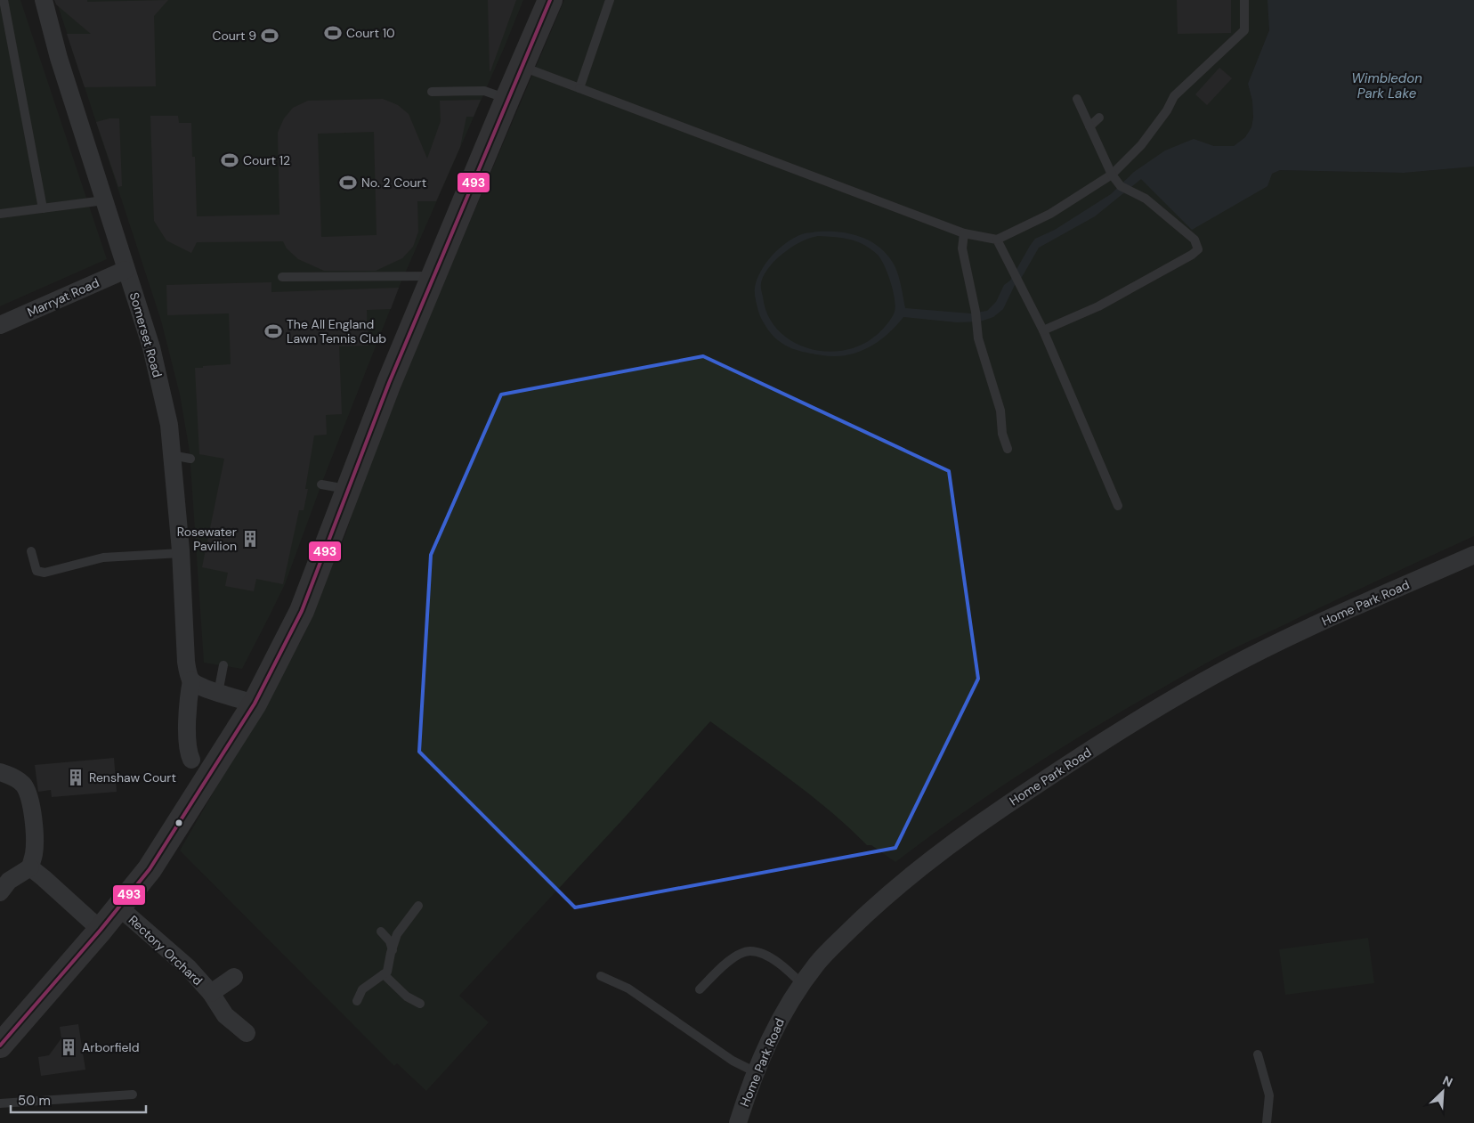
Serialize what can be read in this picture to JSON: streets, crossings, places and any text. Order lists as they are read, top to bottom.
{
  "streets": {
    "street": [
      "Marryat Road",
      "Somerset Road",
      "Home Park Road",
      "Rectory Orchard"
    ]
  },
  "crossings": [
    ["Marryat Road", "Somerset Road"]
  ],
  "water": ["Wimbledon Park Lake"],
  "places": {
    "sports": [
      "Court 10",
      "Court 9",
      "Court 12",
      "No. 2 Court",
      "The All England Lawn Tennis Club"
    ],
    "building": ["Rosewater Pavilion", "Renshaw Court", "Arborfield"]
  },
  "lines": ["transit line 493"],
  "scale_bar": "50 m",
  "north": "top right"
}
